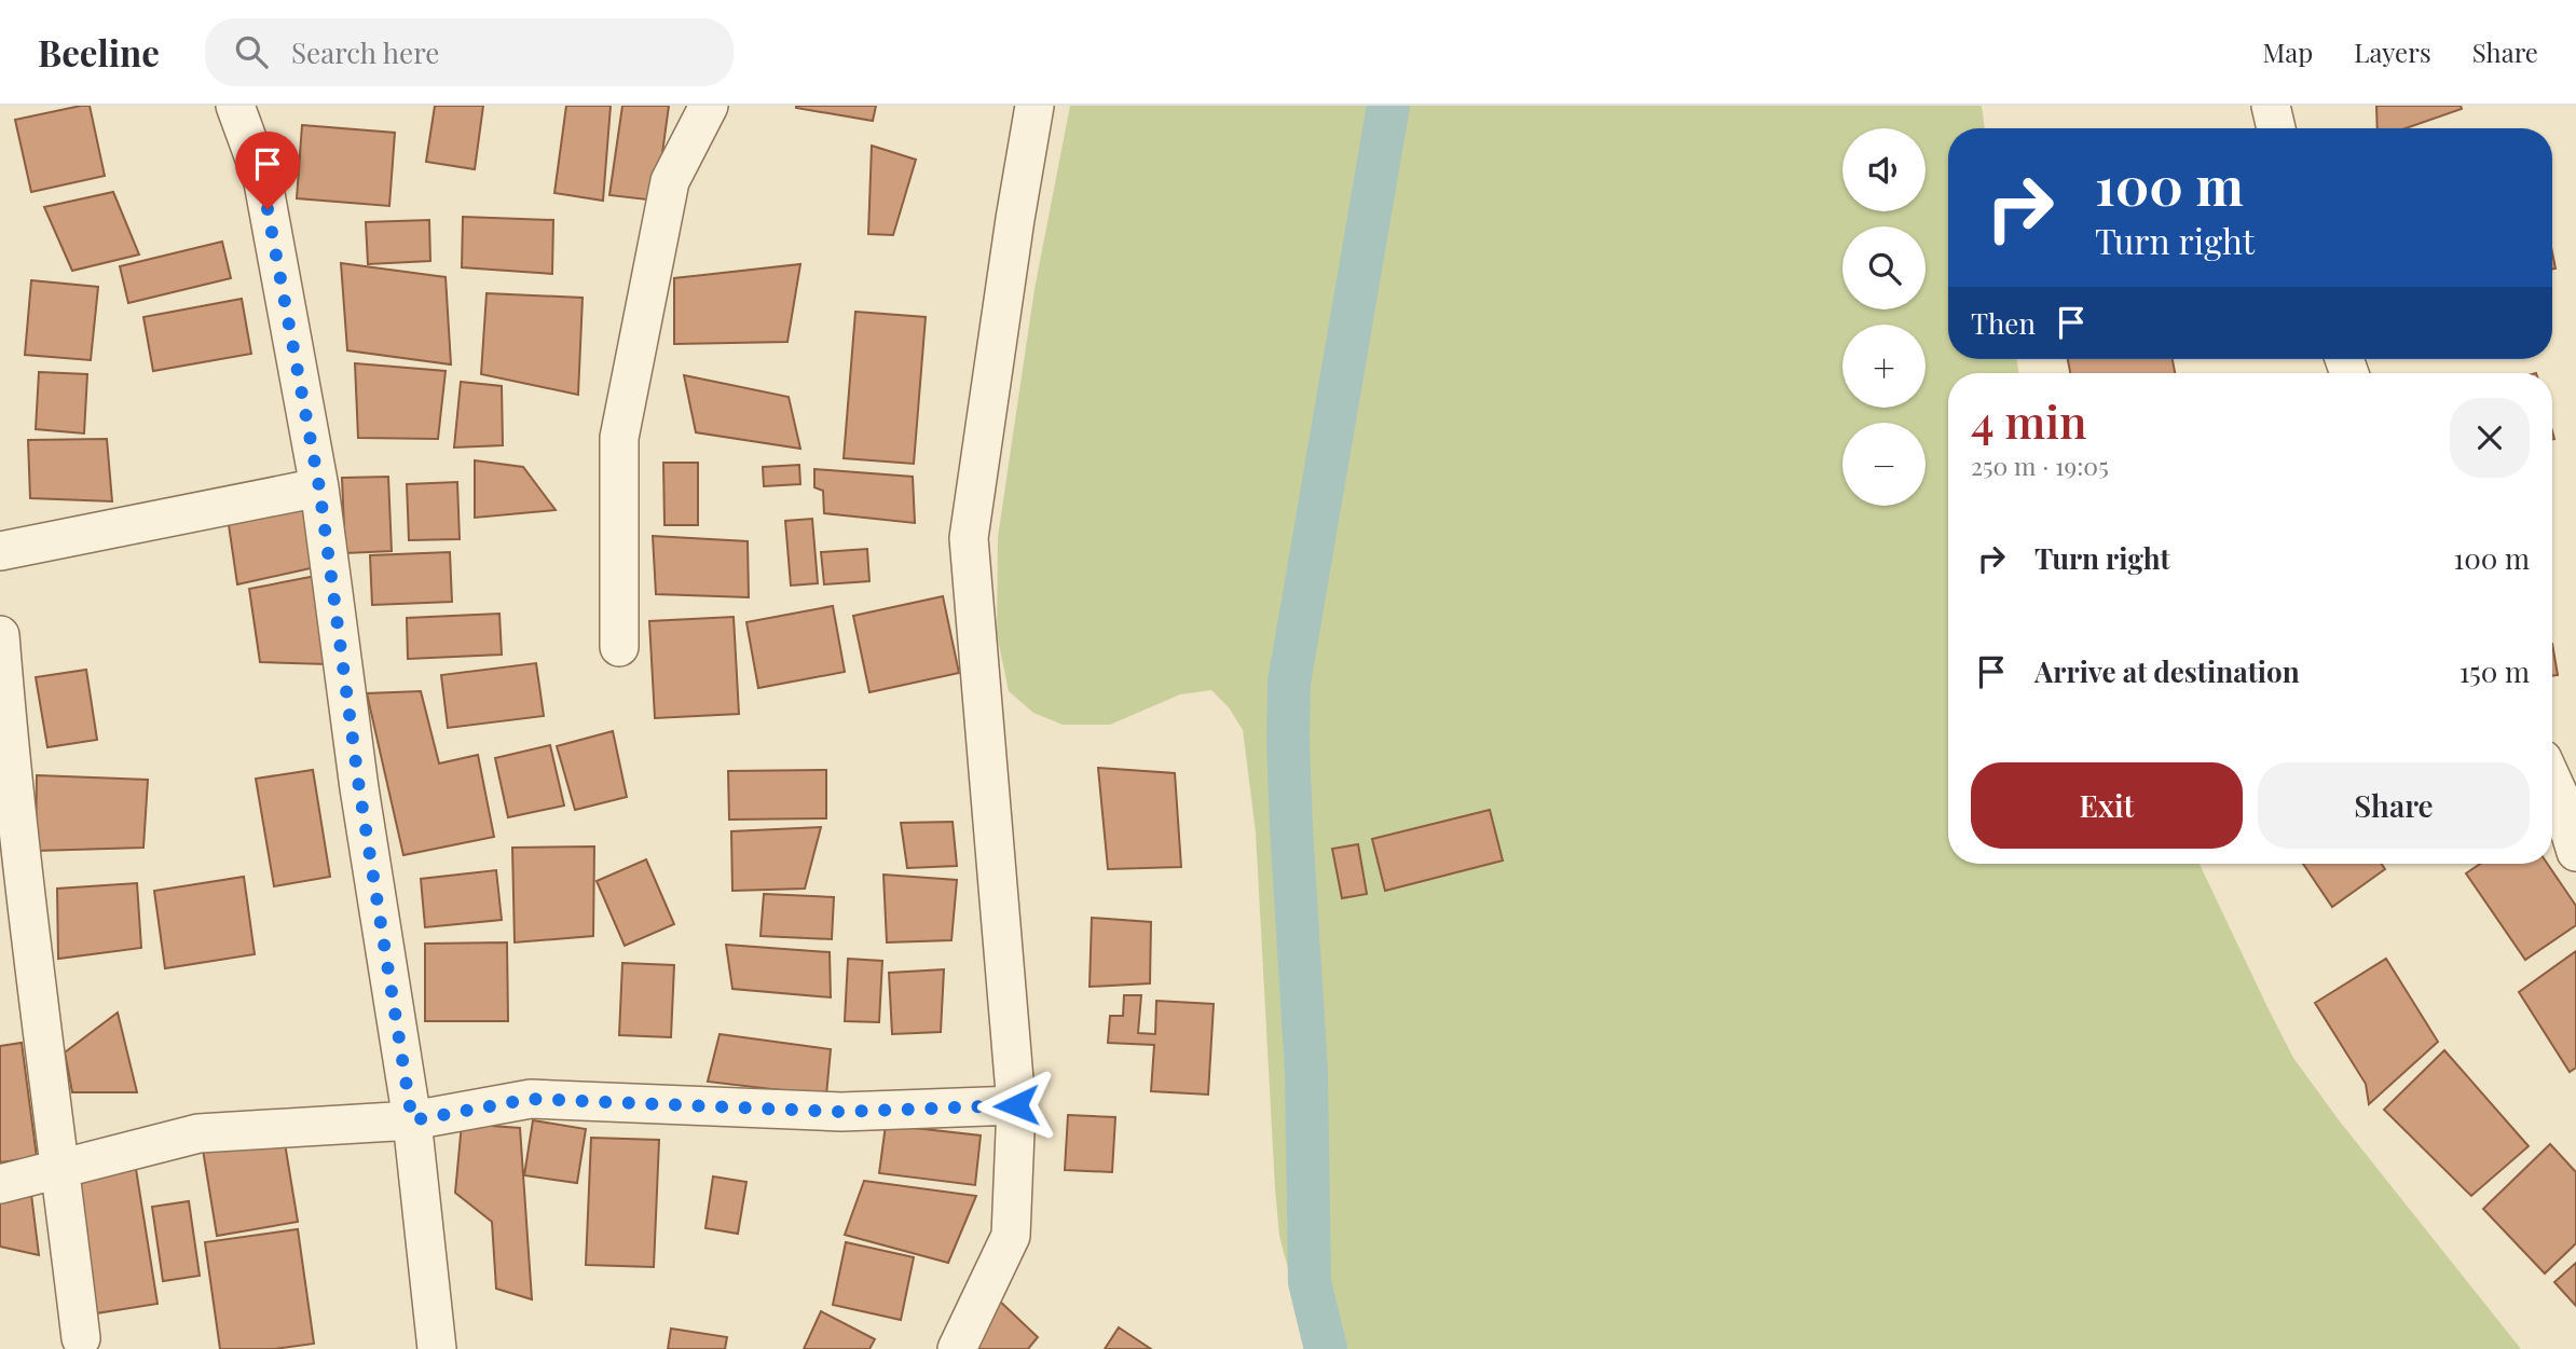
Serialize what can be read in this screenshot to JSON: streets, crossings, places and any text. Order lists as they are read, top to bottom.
{
  "page": {
    "header": "Beeline",
    "search": "Search here",
    "nav": ["Map", "Layers", "Share"],
    "map_buttons": ["+", "−"],
    "turn": ["100 m", "Turn right"],
    "then": "Then",
    "heading": ["4 min", "250 m · 19:05"],
    "list": [
      {
        "name": "Turn right",
        "value": "100 m"
      },
      {
        "name": "Arrive at destination",
        "value": "150 m"
      }
    ],
    "buttons": ["Exit", "Share"]
  }
}
